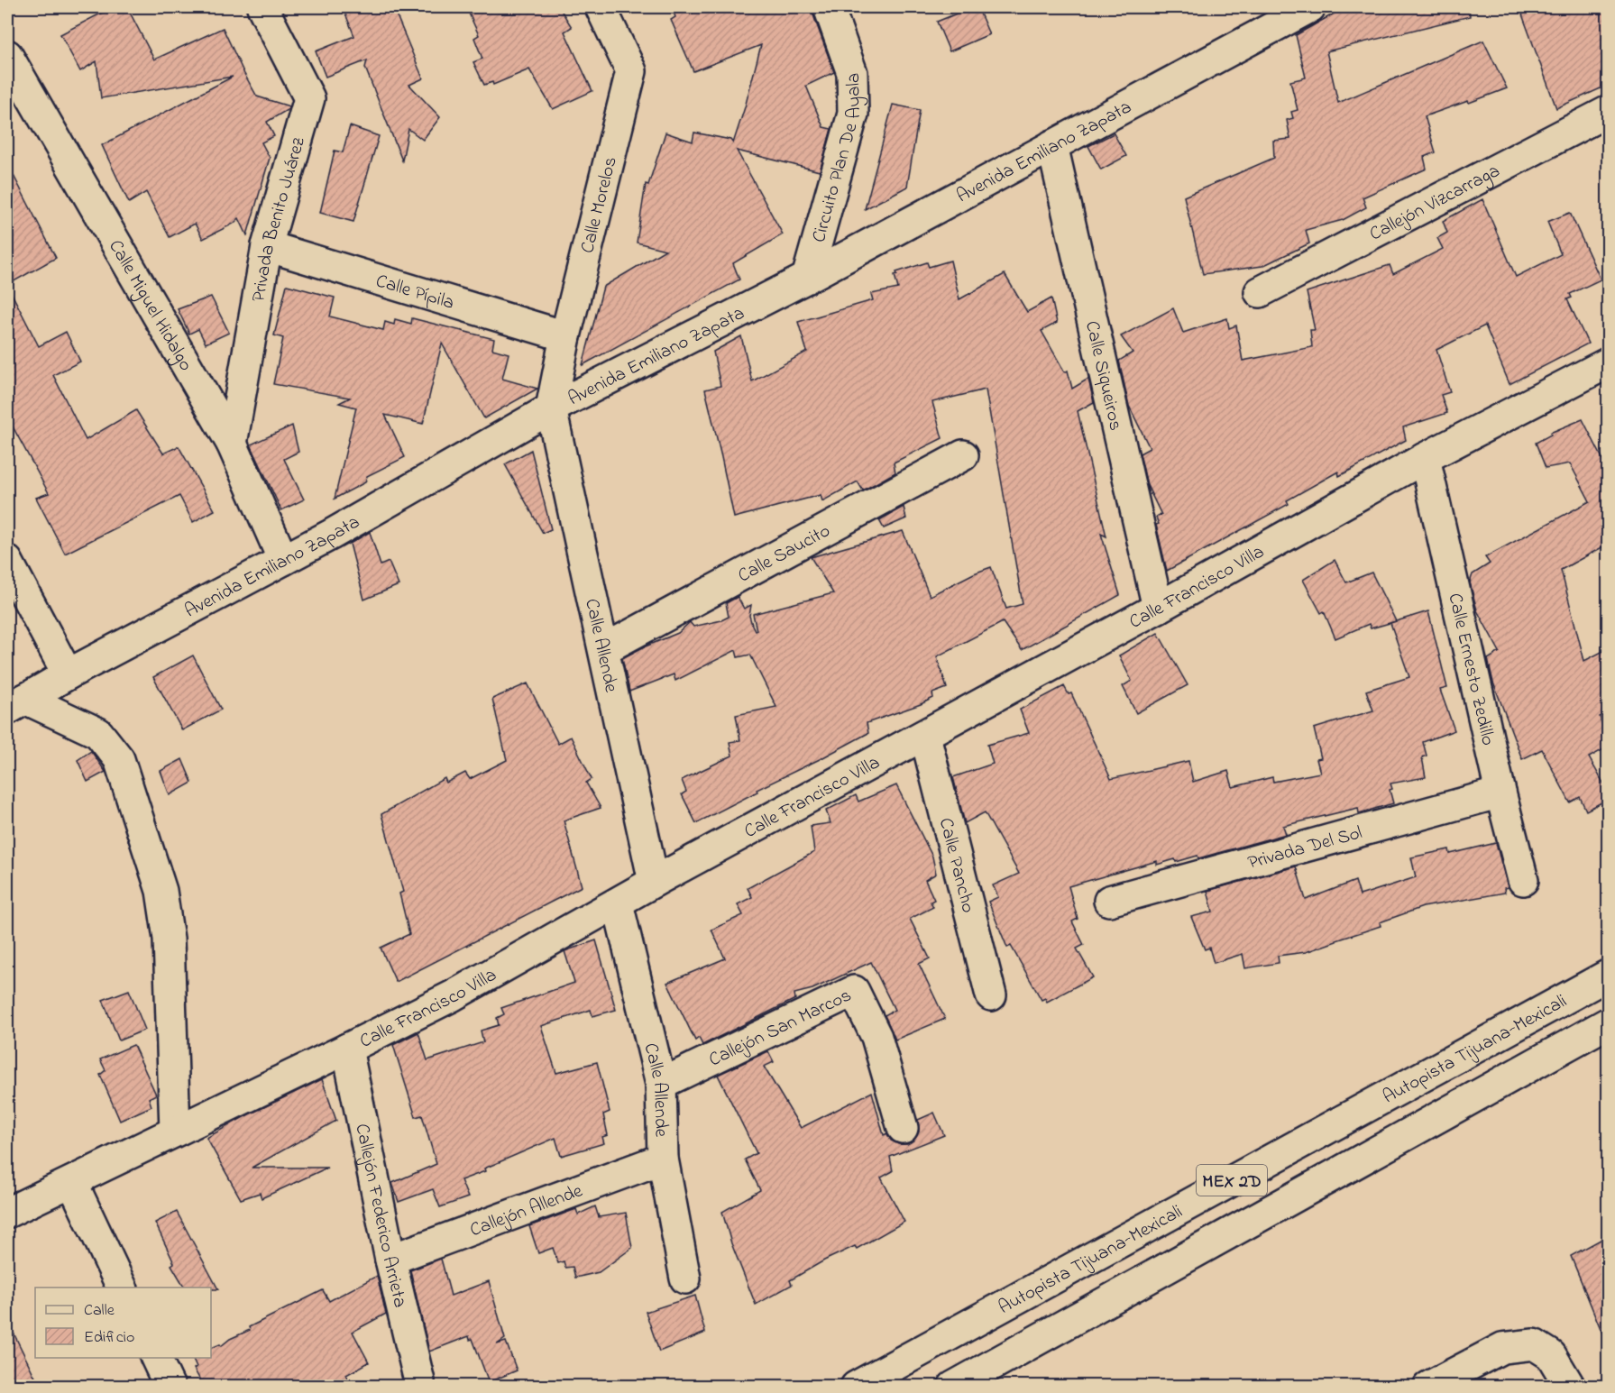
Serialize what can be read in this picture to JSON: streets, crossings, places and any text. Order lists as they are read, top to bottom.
{
  "streets": {
    "main road": [
      "Avenida Emiliano Zapata",
      "Circuito Plan De Ayala",
      "Callejón Vizcarraga",
      "Calle Morelos",
      "Privada Benito Juárez",
      "Calle Pípila",
      "Calle Miguel Hidalgo",
      "Calle Siqueiros",
      "Calle Saucito",
      "Calle Francisco Villa",
      "Calle Allende",
      "Calle Ernesto Zedillo",
      "Privada Del Sol",
      "Calle Pancho",
      "Callejón San Marcos",
      "Autopista Tijuana-Mexicali",
      "MEX 2D",
      "Callejón Allende",
      "Callejón Federico Arrieta"
    ]
  },
  "crossings": [
    ["Avenida Emiliano Zapata", "Circuito Plan De Ayala"],
    ["Avenida Emiliano Zapata", "Calle Morelos"],
    ["Avenida Emiliano Zapata", "Calle Miguel Hidalgo"],
    ["Avenida Emiliano Zapata", "Calle Siqueiros"],
    ["Avenida Emiliano Zapata", "Calle Allende"],
    ["Calle Morelos", "Calle Pípila"],
    ["Calle Morelos", "Calle Allende"],
    ["Privada Benito Juárez", "Calle Pípila"],
    ["Privada Benito Juárez", "Calle Miguel Hidalgo"],
    ["Calle Siqueiros", "Calle Francisco Villa"],
    ["Calle Saucito", "Calle Allende"],
    ["Calle Francisco Villa", "Calle Allende"],
    ["Calle Francisco Villa", "Calle Ernesto Zedillo"],
    ["Calle Francisco Villa", "Calle Pancho"],
    ["Calle Francisco Villa", "Callejón Federico Arrieta"],
    ["Calle Allende", "Callejón San Marcos"],
    ["Calle Allende", "Callejón Allende"],
    ["Calle Ernesto Zedillo", "Privada Del Sol"],
    ["Callejón Allende", "Callejón Federico Arrieta"]
  ],
  "legend": ["Calle", "Edificio"]
}
